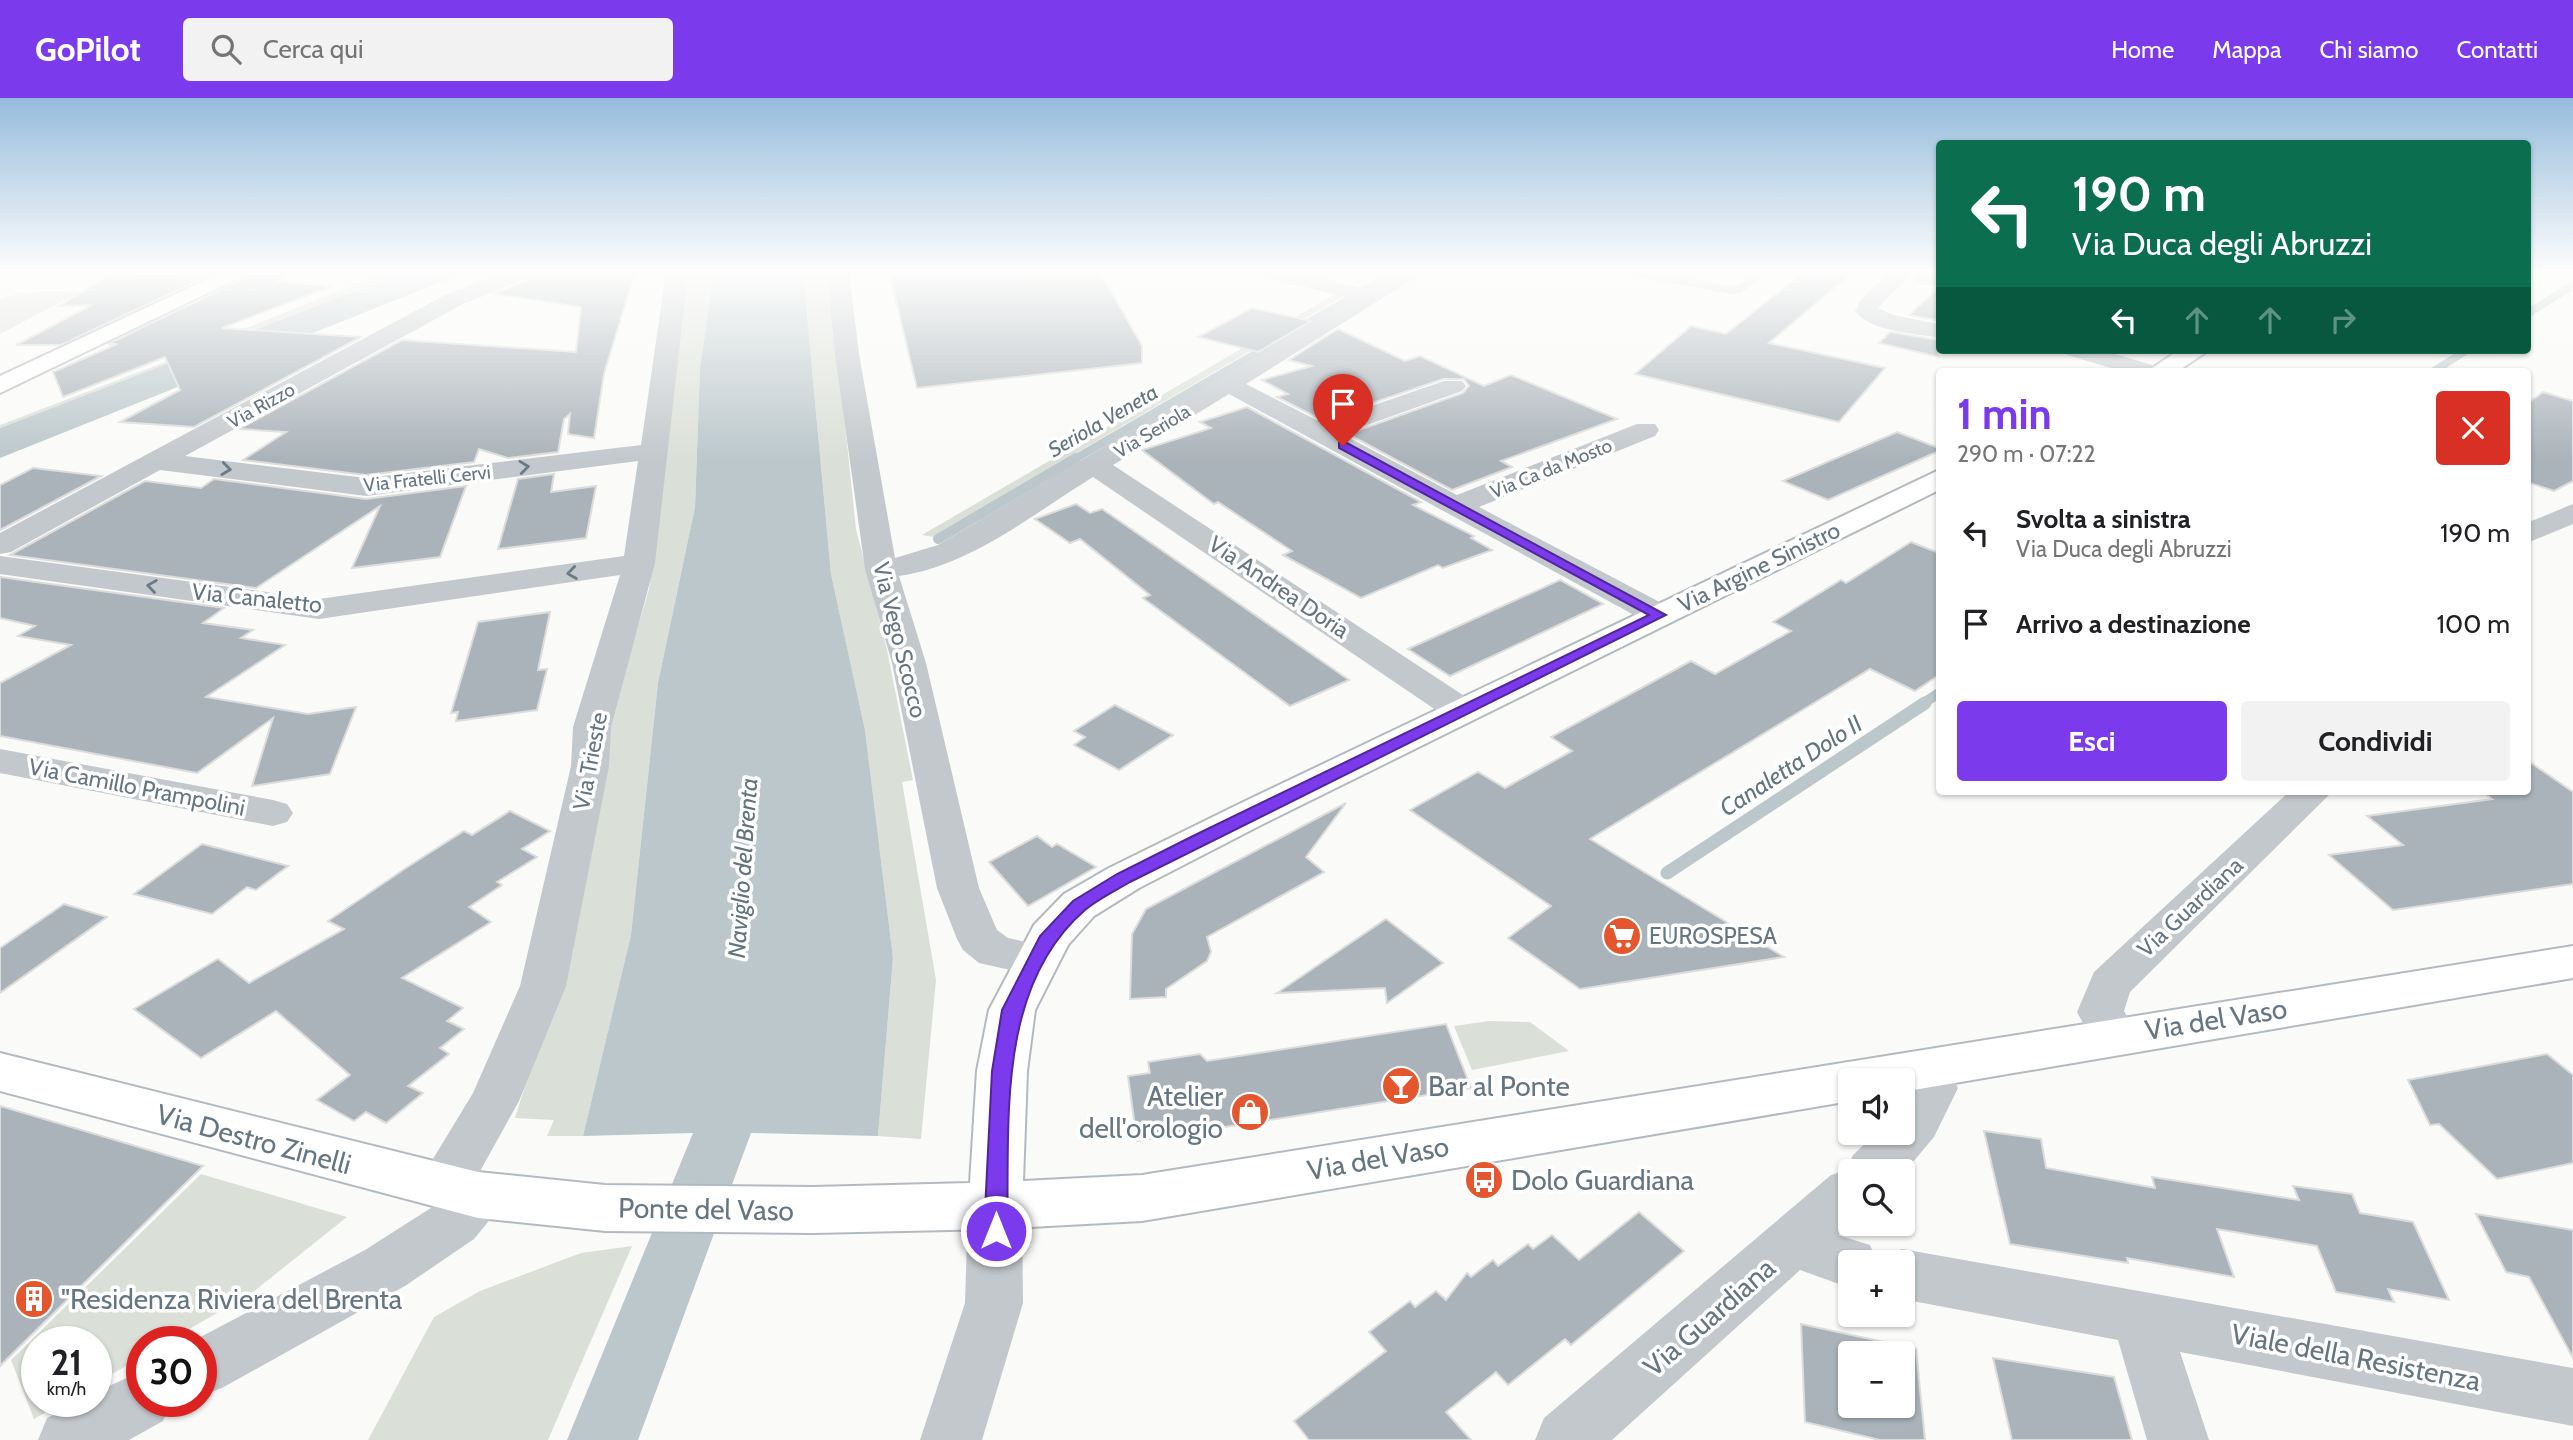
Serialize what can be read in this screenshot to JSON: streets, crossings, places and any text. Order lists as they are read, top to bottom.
{
  "streets": {
    "main road": [
      "Via Argine Sinistro",
      "Via del Vaso",
      "Via Destro Zinelli",
      "Ponte del Vaso"
    ],
    "street": [
      "Via Rizzo",
      "Via Seriola",
      "Via Ca da Mosto",
      "Via Fratelli Cervi",
      "Via Andrea Doria",
      "Via Canaletto",
      "Via Vego Scocco",
      "Via Trieste",
      "Via Camillo Prampolini",
      "Via Guardiana",
      "Viale della Resistenza"
    ]
  },
  "crossings": [
    ["Via Rizzo", "Via Fratelli Cervi"],
    ["Via Seriola", "Via Andrea Doria"],
    ["Via Seriola", "Via Vego Scocco"],
    ["Via Fratelli Cervi", "Via Trieste"],
    ["Via Argine Sinistro", "Via Andrea Doria"],
    ["Via Argine Sinistro", "Via Vego Scocco"],
    ["Via Argine Sinistro", "Via del Vaso"],
    ["Via Canaletto", "Via Trieste"],
    ["Via Trieste", "Via Destro Zinelli"],
    ["Via Trieste", "Ponte del Vaso"],
    ["Via Guardiana", "Via del Vaso"],
    ["Via del Vaso", "Ponte del Vaso"],
    ["Via Destro Zinelli", "Ponte del Vaso"]
  ],
  "one_way": ["Via Fratelli Cervi", "Via Canaletto"],
  "water": ["Seriola Veneta", "Canaletta Dolo II", "Naviglio del Brenta"],
  "places": {
    "supermarket": ["EUROSPESA"],
    "bar": ["Bar al Ponte"],
    "shop": ["Atelier dell'orologio"],
    "bus stop": ["Dolo Guardiana"],
    "building": ["\"Residenza Riviera del Brenta"]
  },
  "page": {
    "header": "GoPilot",
    "search": "Cerca qui",
    "nav": [
      "Home",
      "Mappa",
      "Chi siamo",
      "Contatti"
    ],
    "turn": ["190 m", "Via Duca degli Abruzzi"],
    "heading": ["1 min", "290 m · 07:22"],
    "list": [
      {
        "name": "Svolta a sinistra",
        "note": "Via Duca degli Abruzzi",
        "value": "190 m"
      },
      {
        "name": "Arrivo a destinazione",
        "value": "100 m"
      }
    ],
    "buttons": ["Esci", "Condividi"],
    "map_buttons": ["+", "−"],
    "speed": "21 km/h",
    "limit": "30"
  }
}
